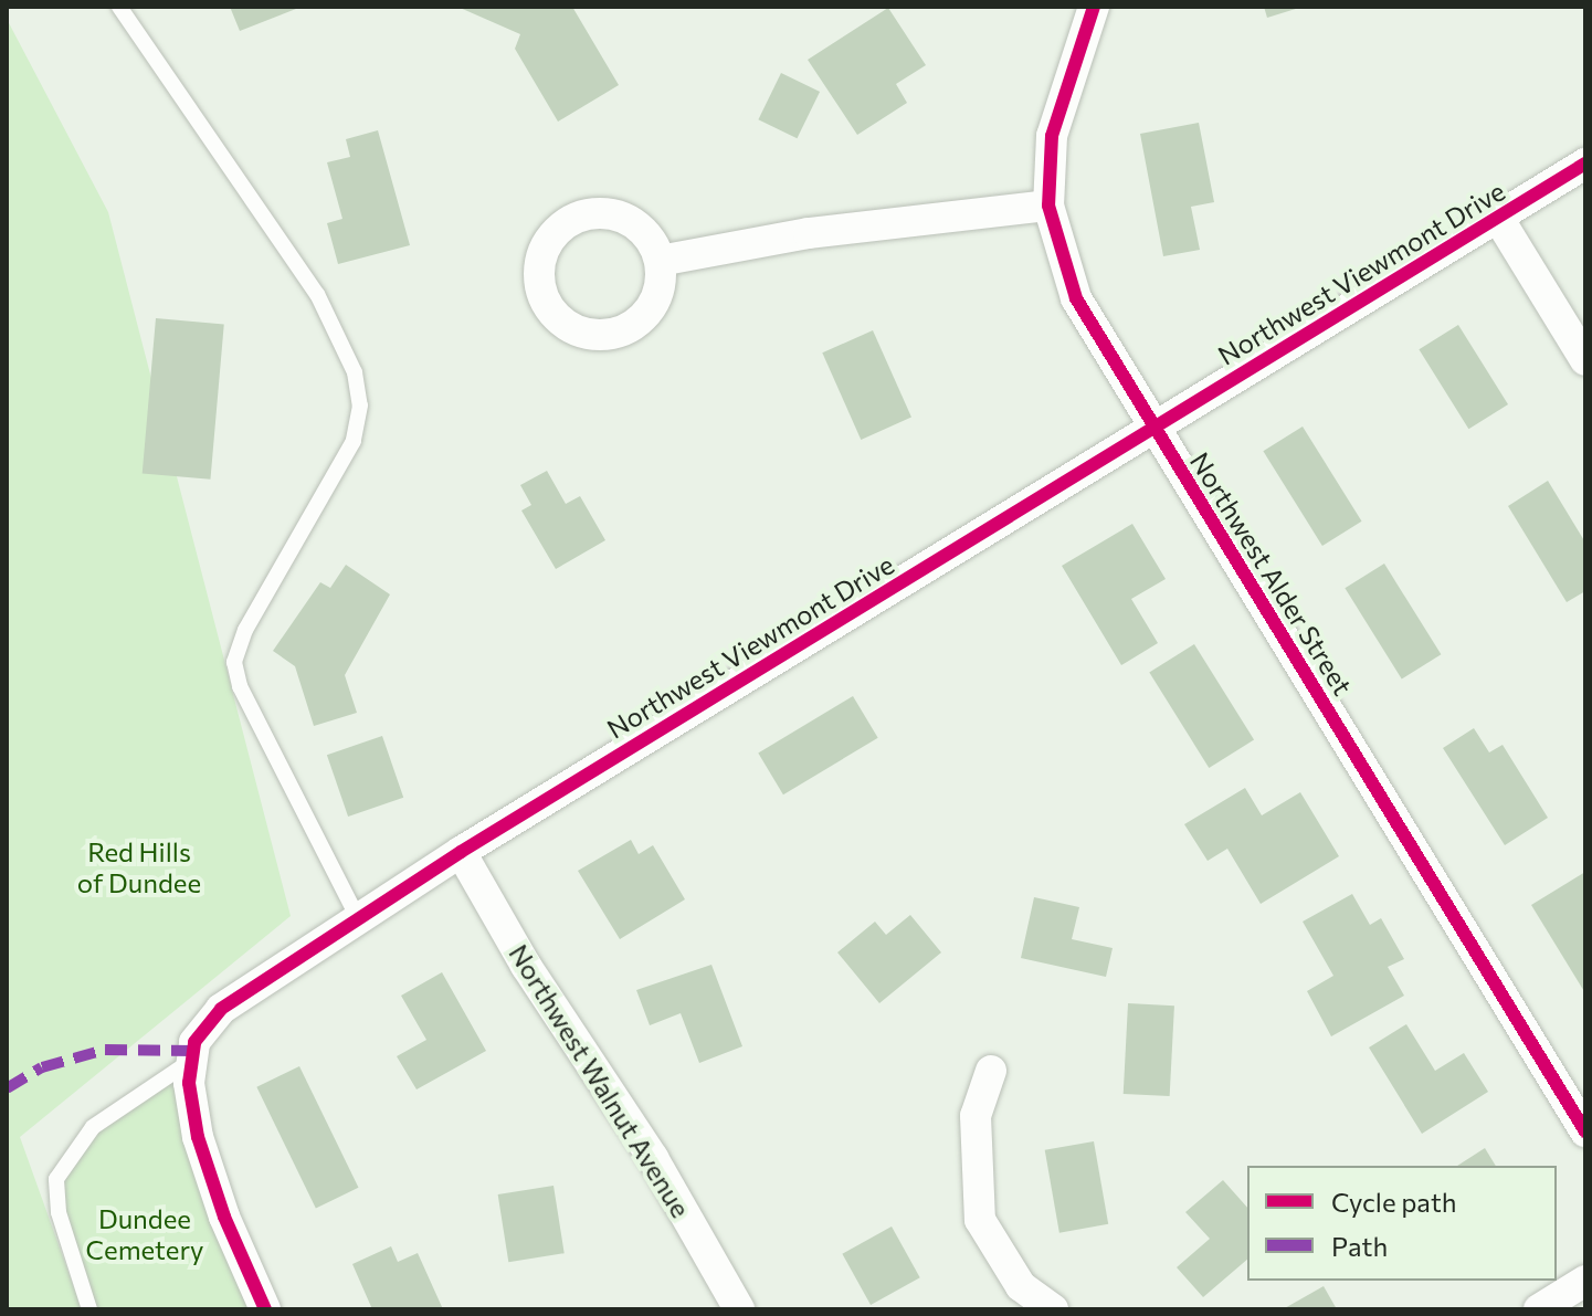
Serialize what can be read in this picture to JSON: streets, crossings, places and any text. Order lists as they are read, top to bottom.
{
  "streets": {
    "street": ["Northwest Viewmont Drive", "Northwest Alder Street", "Northwest Walnut Avenue"]
  },
  "crossings": [
    ["Northwest Viewmont Drive", "Northwest Alder Street"],
    ["Northwest Viewmont Drive", "Northwest Walnut Avenue"]
  ],
  "parks": ["Red Hills of Dundee", "Dundee Cemetery"],
  "legend": ["Cycle path", "Path"]
}
